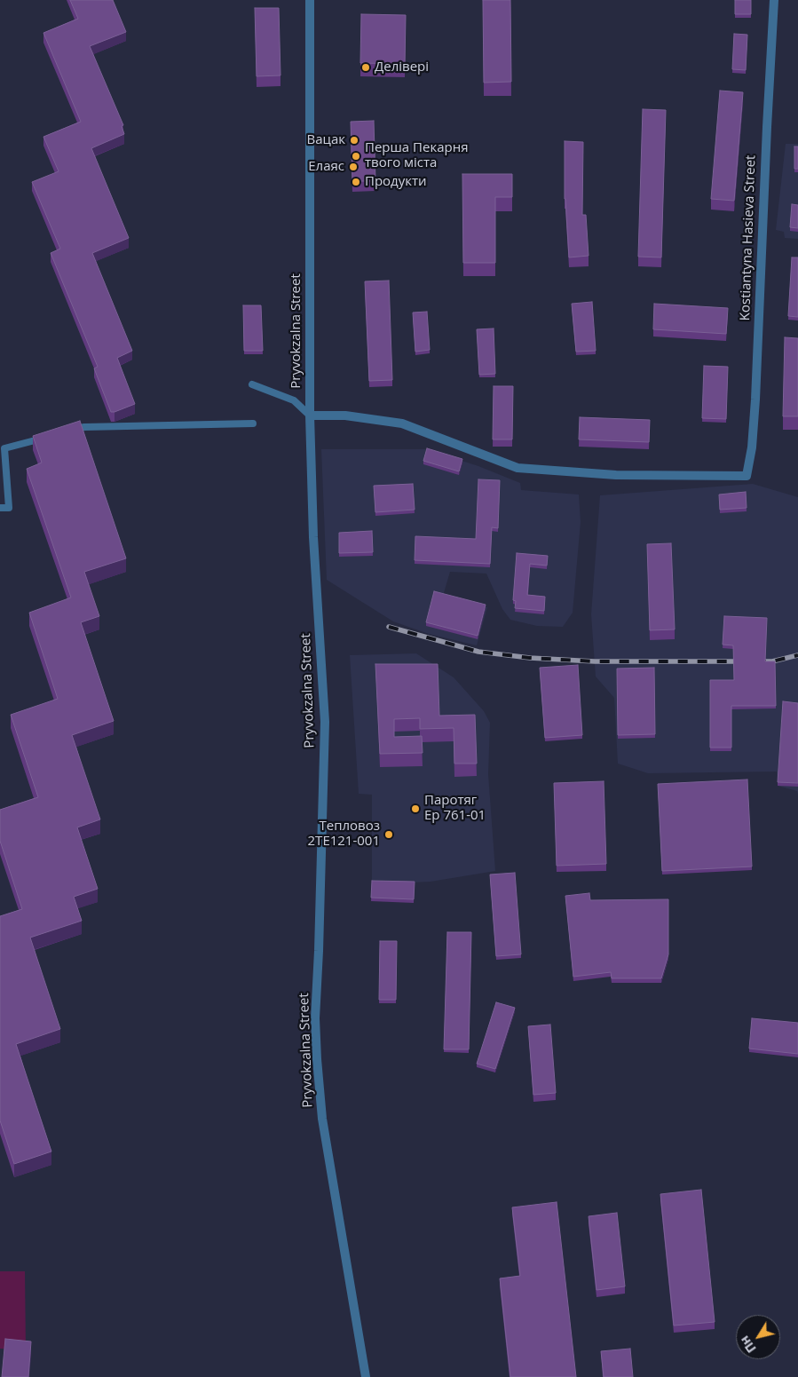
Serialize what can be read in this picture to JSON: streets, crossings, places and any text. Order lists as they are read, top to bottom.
{
  "streets": {
    "street": ["Kostiantyna Hasieva Street", "Pryvokzalna Street"]
  },
  "crossings": [
    ["Kostiantyna Hasieva Street", "Pryvokzalna Street"]
  ],
  "places": [
    "Делівері",
    "Вацак",
    "Перша Пекарня твого мiста",
    "Елаяс",
    "Продукти",
    "Паротяг Ер 761-01",
    "Тепловоз 2ТЕ121-001"
  ],
  "north": "bottom left"
}
